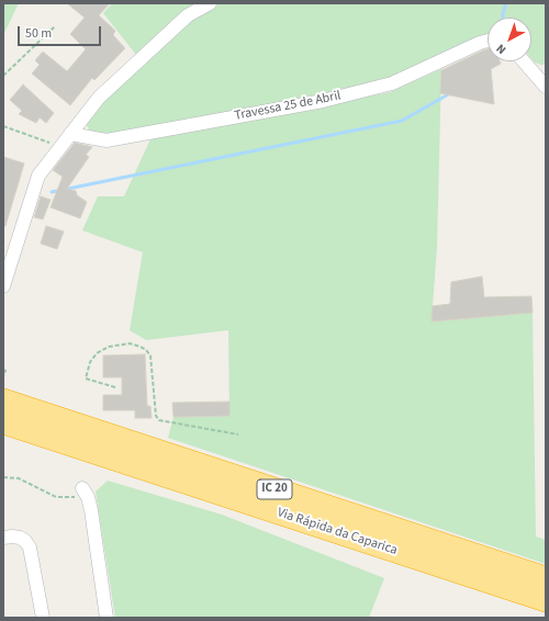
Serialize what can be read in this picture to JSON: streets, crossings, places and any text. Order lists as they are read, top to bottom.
{
  "streets": {
    "highway": ["IC 20", "Via Rápida da Caparica"],
    "street": ["Travessa 25 de Abril"]
  },
  "scale_bar": "50 m",
  "north": "bottom left"
}
